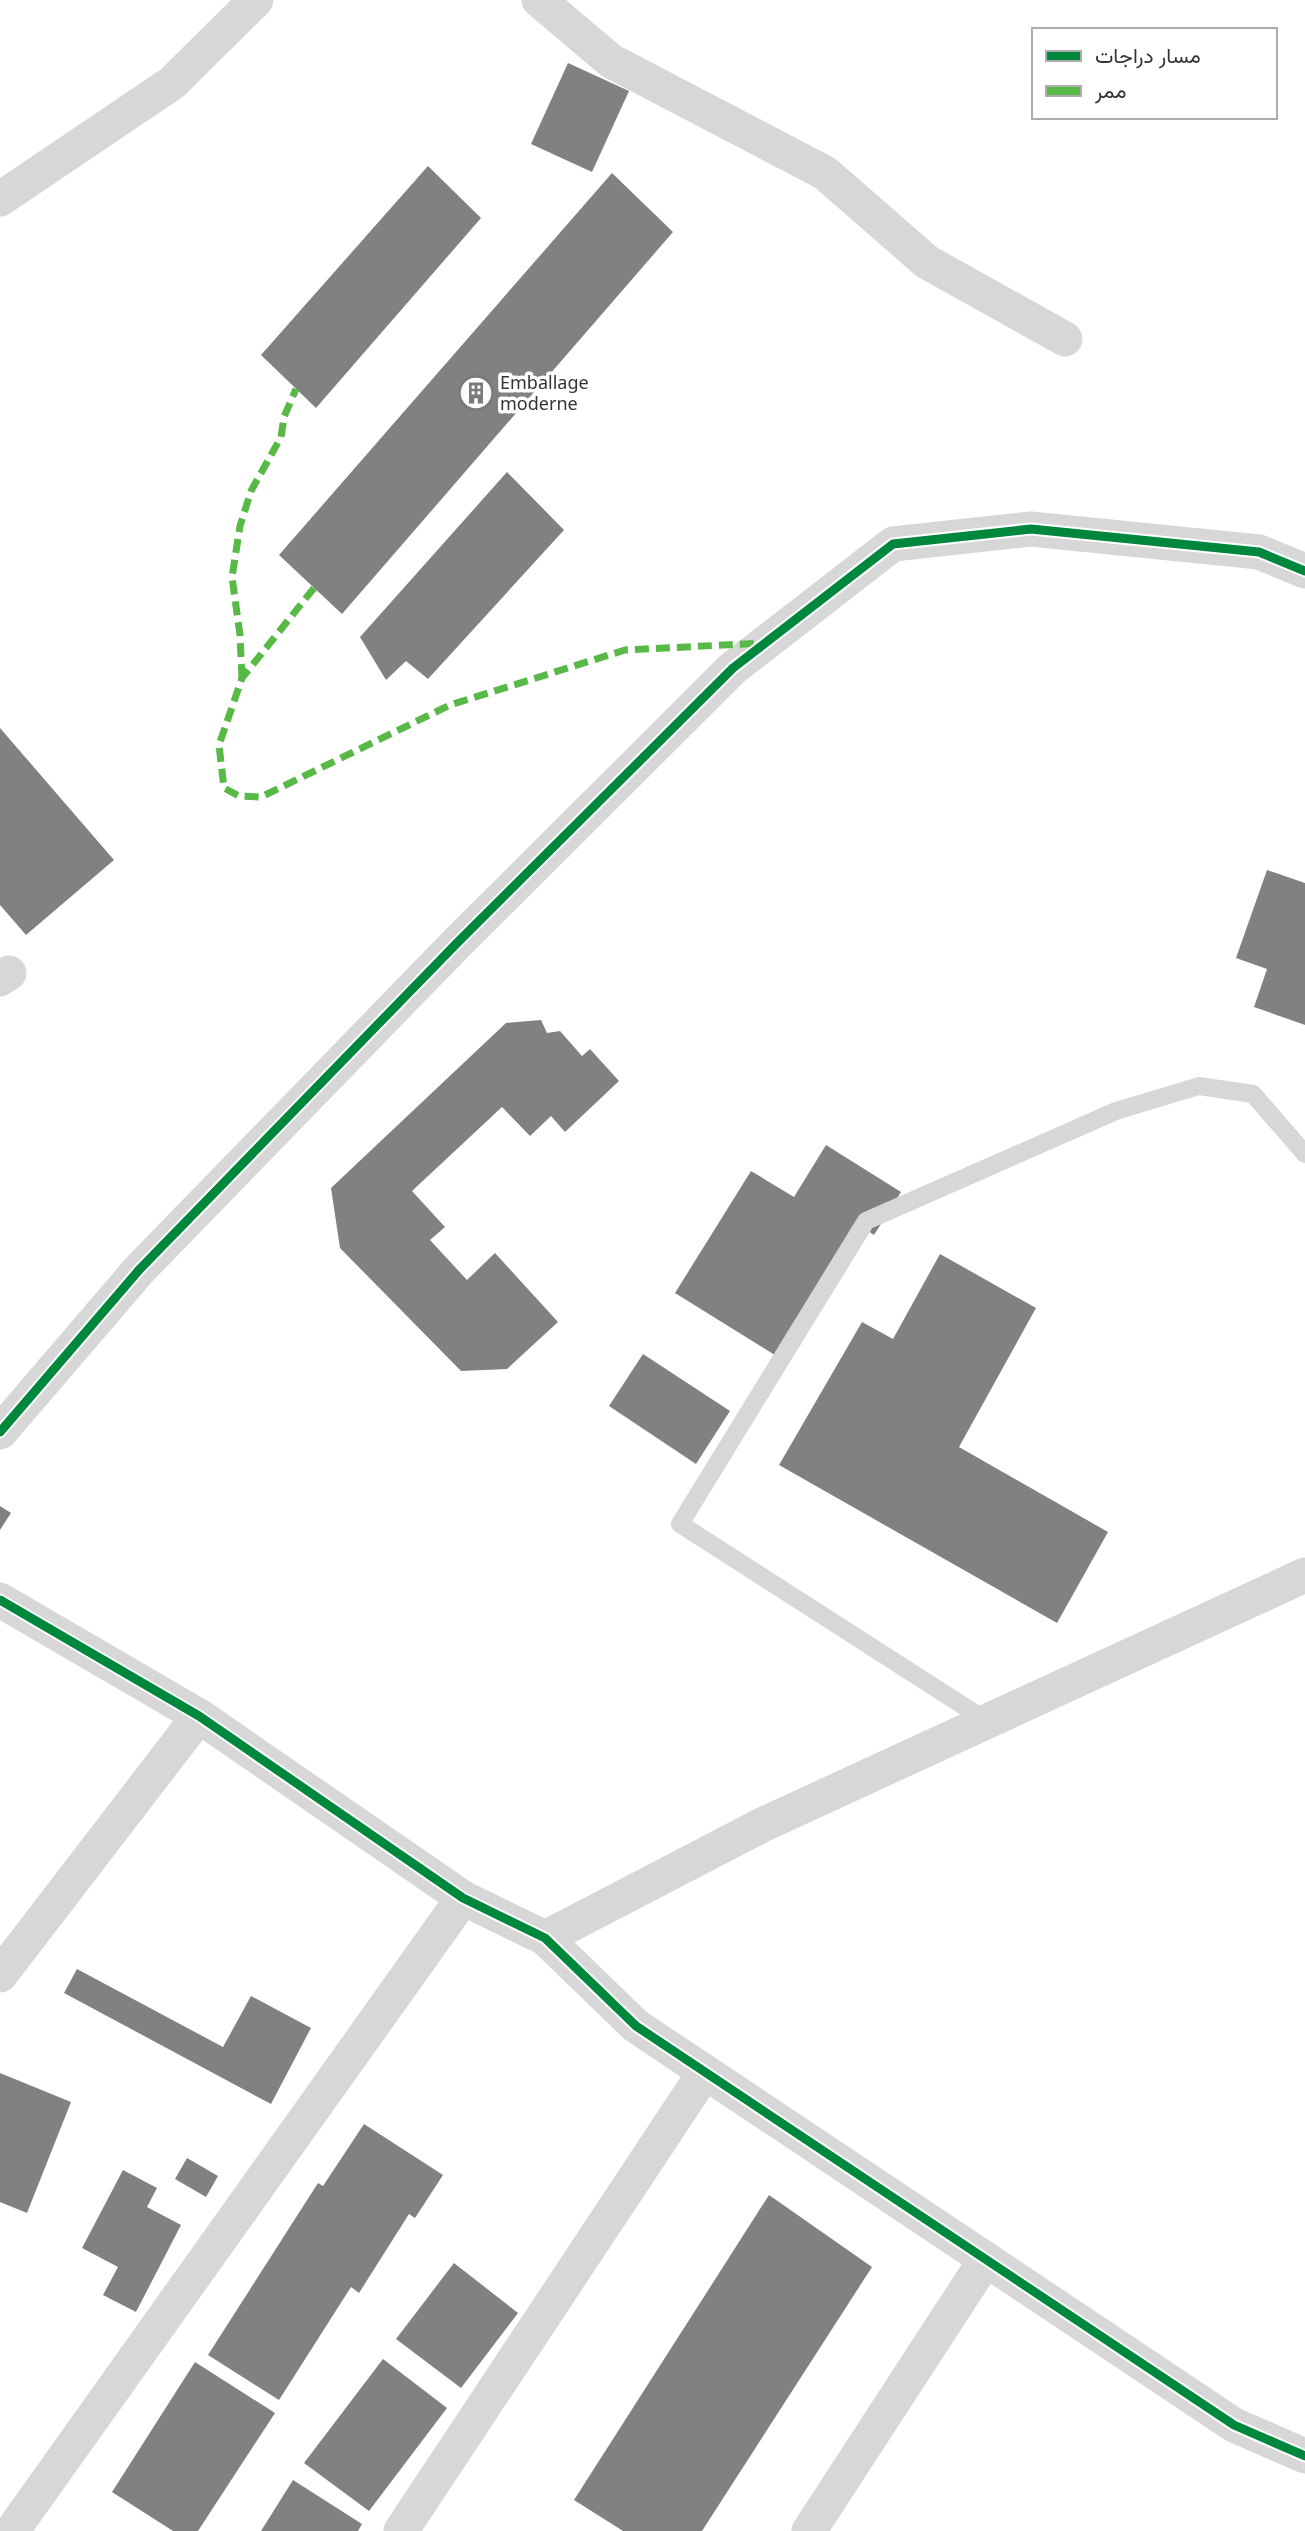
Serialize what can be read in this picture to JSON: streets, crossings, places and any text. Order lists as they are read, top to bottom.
{
  "places": {
    "building": ["Emballage moderne"]
  },
  "legend": ["مسار دراجات", "ممر"]
}
